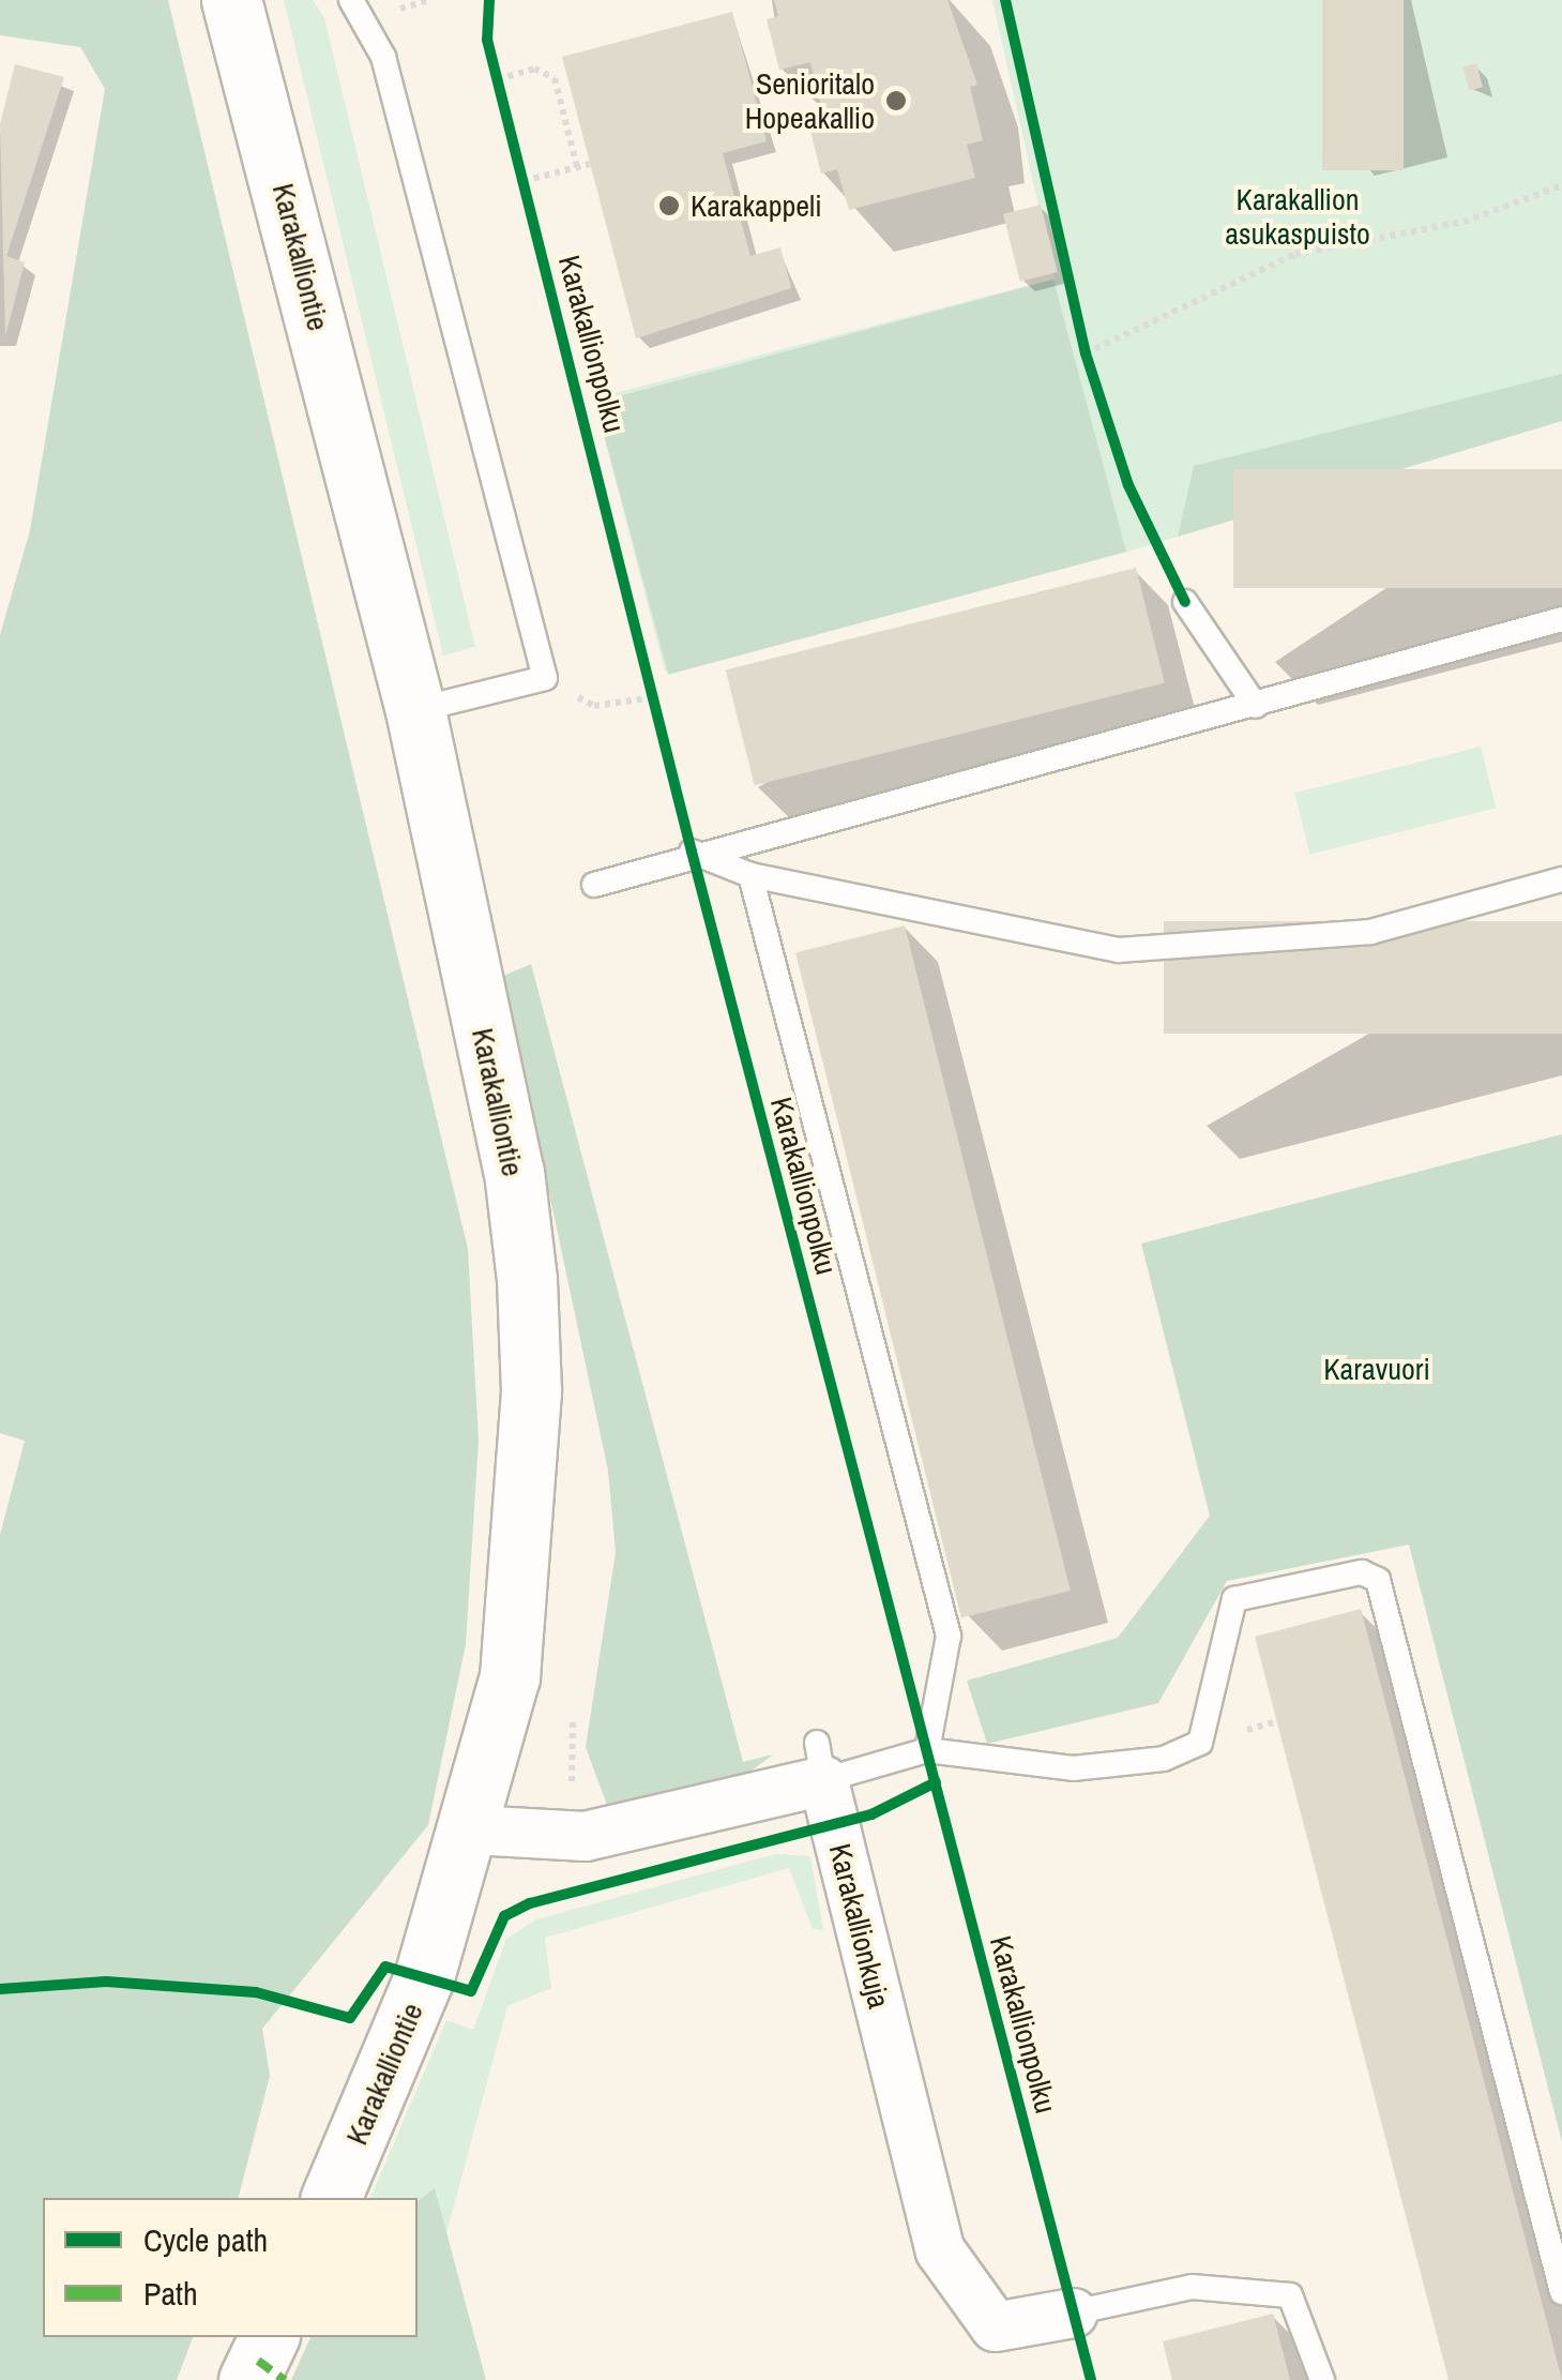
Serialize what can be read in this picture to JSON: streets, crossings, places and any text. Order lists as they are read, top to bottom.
{
  "streets": {
    "street": ["Karakalliontie", "Karakallionkuja"],
    "cycle path": ["Karakallionpolku"]
  },
  "parks": ["Karakallion asukaspuisto", "Karavuori"],
  "places": ["Senioritalo Hopeakallio", "Karakappeli"],
  "legend": ["Cycle path", "Path"]
}
